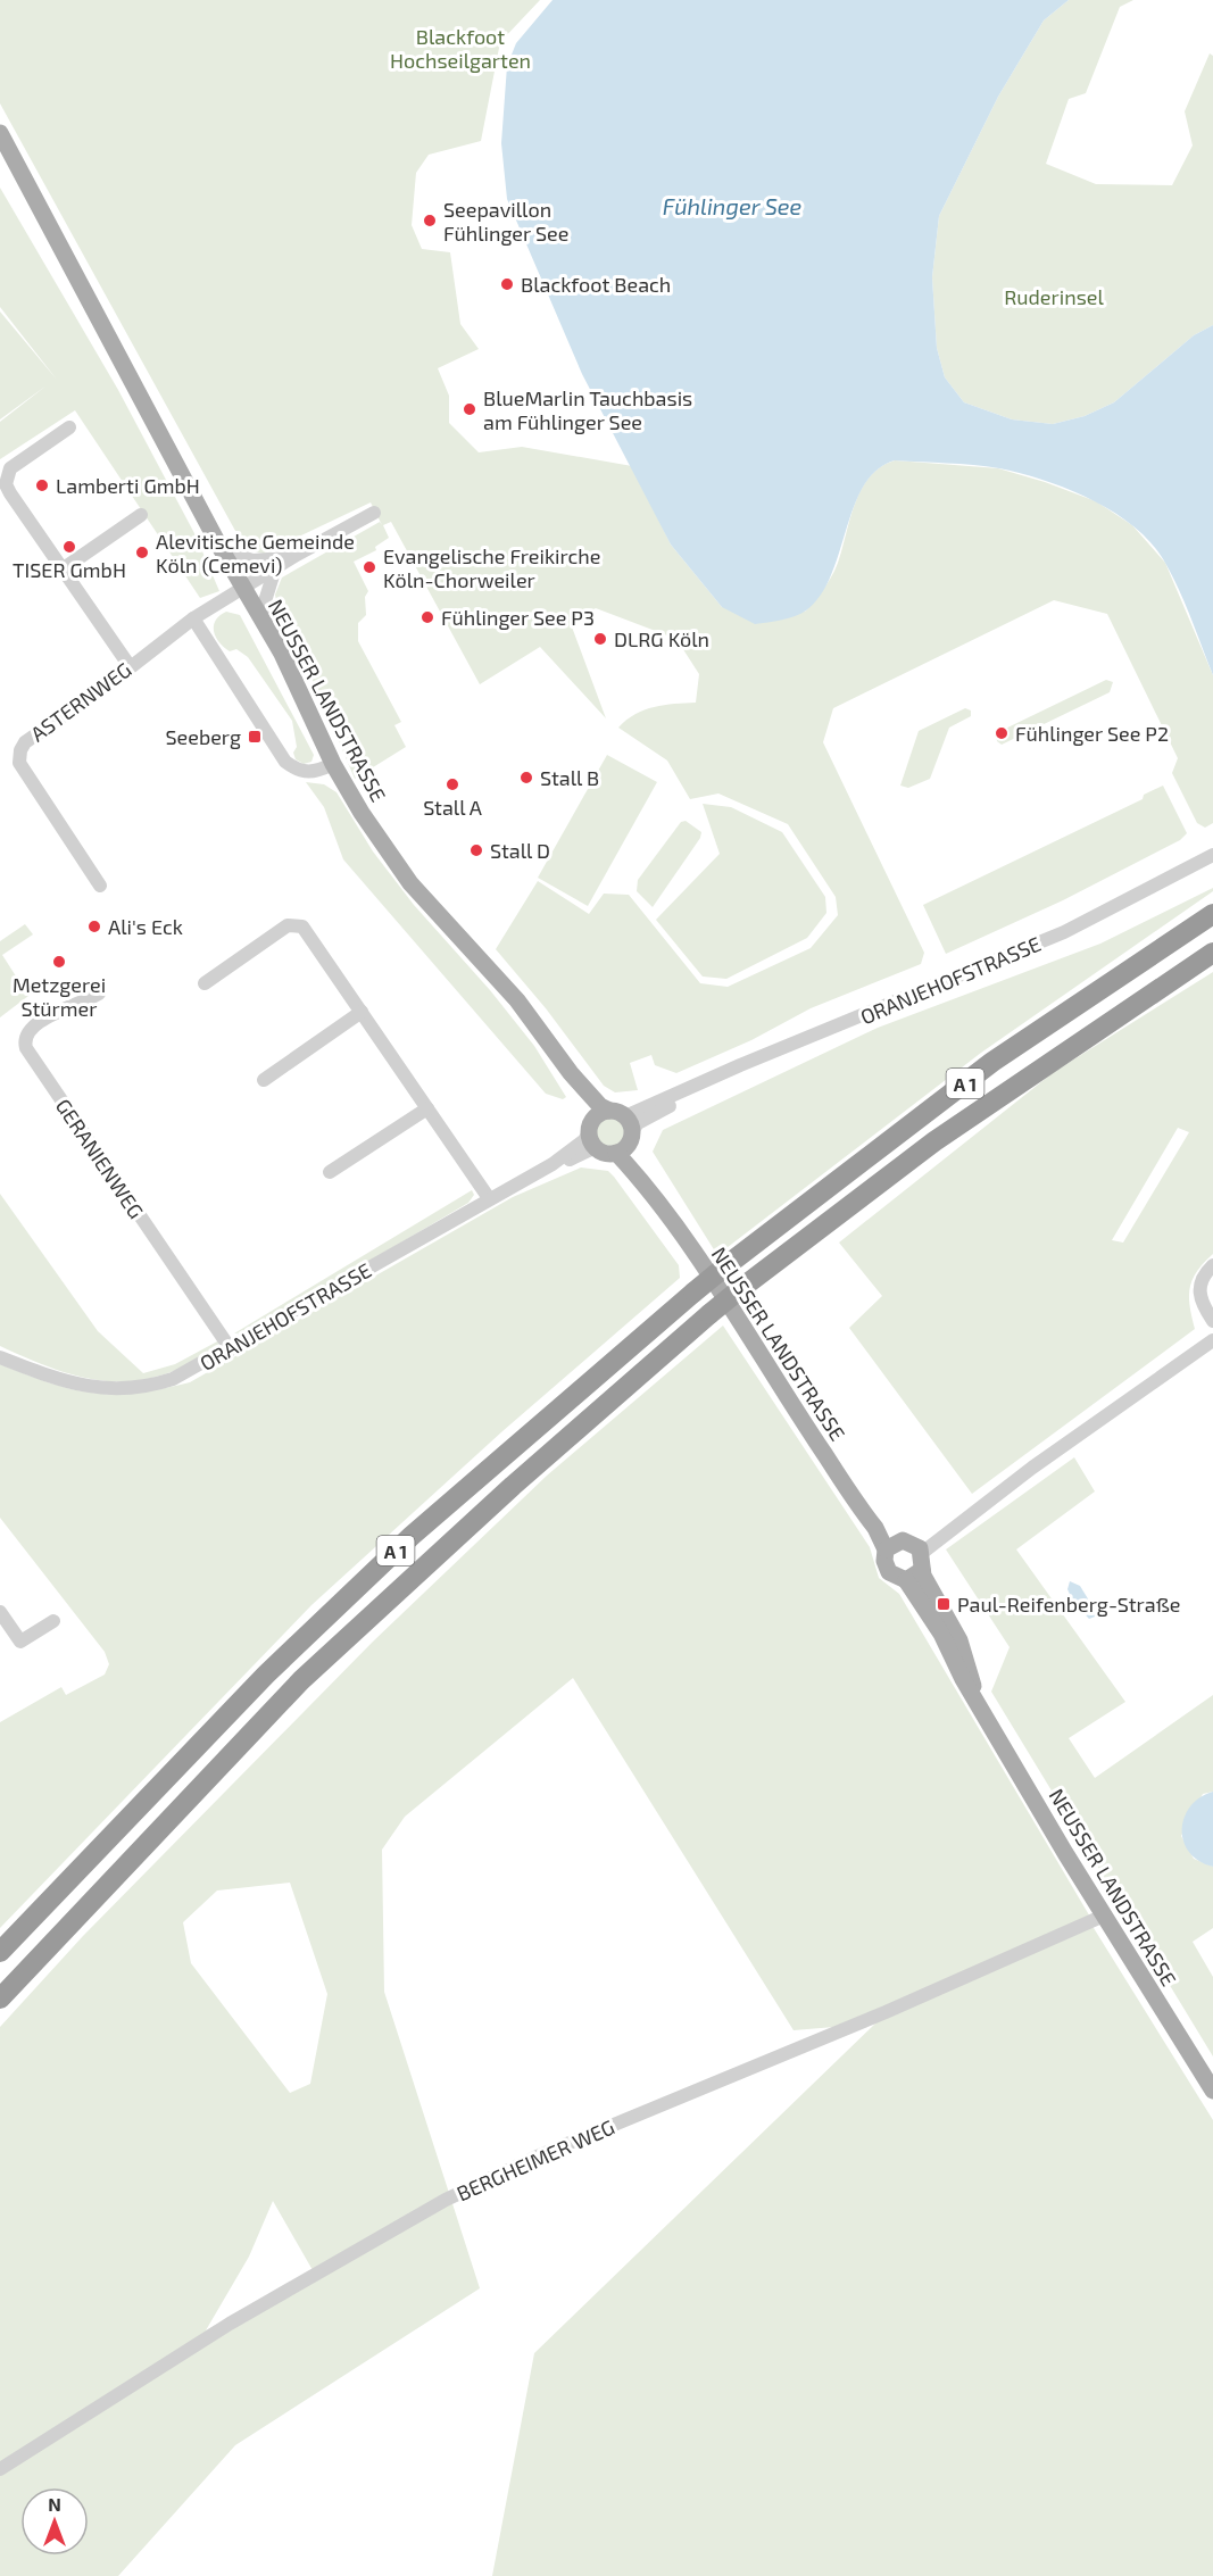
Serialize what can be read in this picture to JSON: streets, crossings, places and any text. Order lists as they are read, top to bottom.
{
  "streets": {
    "highway": ["A 1"],
    "main road": ["NEUSSER LANDSTRASSE"],
    "street": [
      "ASTERNWEG",
      "ORANJEHOFSTRASSE",
      "GERANIENWEG",
      "BERGHEIMER WEG"
    ]
  },
  "crossings": [
    ["NEUSSER LANDSTRASSE", "ASTERNWEG"],
    ["NEUSSER LANDSTRASSE", "ORANJEHOFSTRASSE"],
    ["NEUSSER LANDSTRASSE", "BERGHEIMER WEG"],
    ["ORANJEHOFSTRASSE", "GERANIENWEG"]
  ],
  "water": ["Fühlinger See"],
  "parks": ["Blackfoot Hochseilgarten", "Ruderinsel"],
  "places": {
    "other": [
      "Seepavillon Fühlinger See",
      "Blackfoot Beach",
      "BlueMarlin Tauchbasis am Fühlinger See",
      "Lamberti GmbH",
      "TISER GmbH",
      "Alevitische Gemeinde Köln (Cemevi)",
      "Evangelische Freikirche Köln-Chorweiler",
      "Fühlinger See P3",
      "DLRG Köln",
      "Fühlinger See P2",
      "Stall B",
      "Stall A",
      "Stall D",
      "Ali's Eck",
      "Metzgerei Stürmer"
    ],
    "transit": ["Seeberg", "Paul-Reifenberg-Straße"]
  },
  "north": "top"
}
